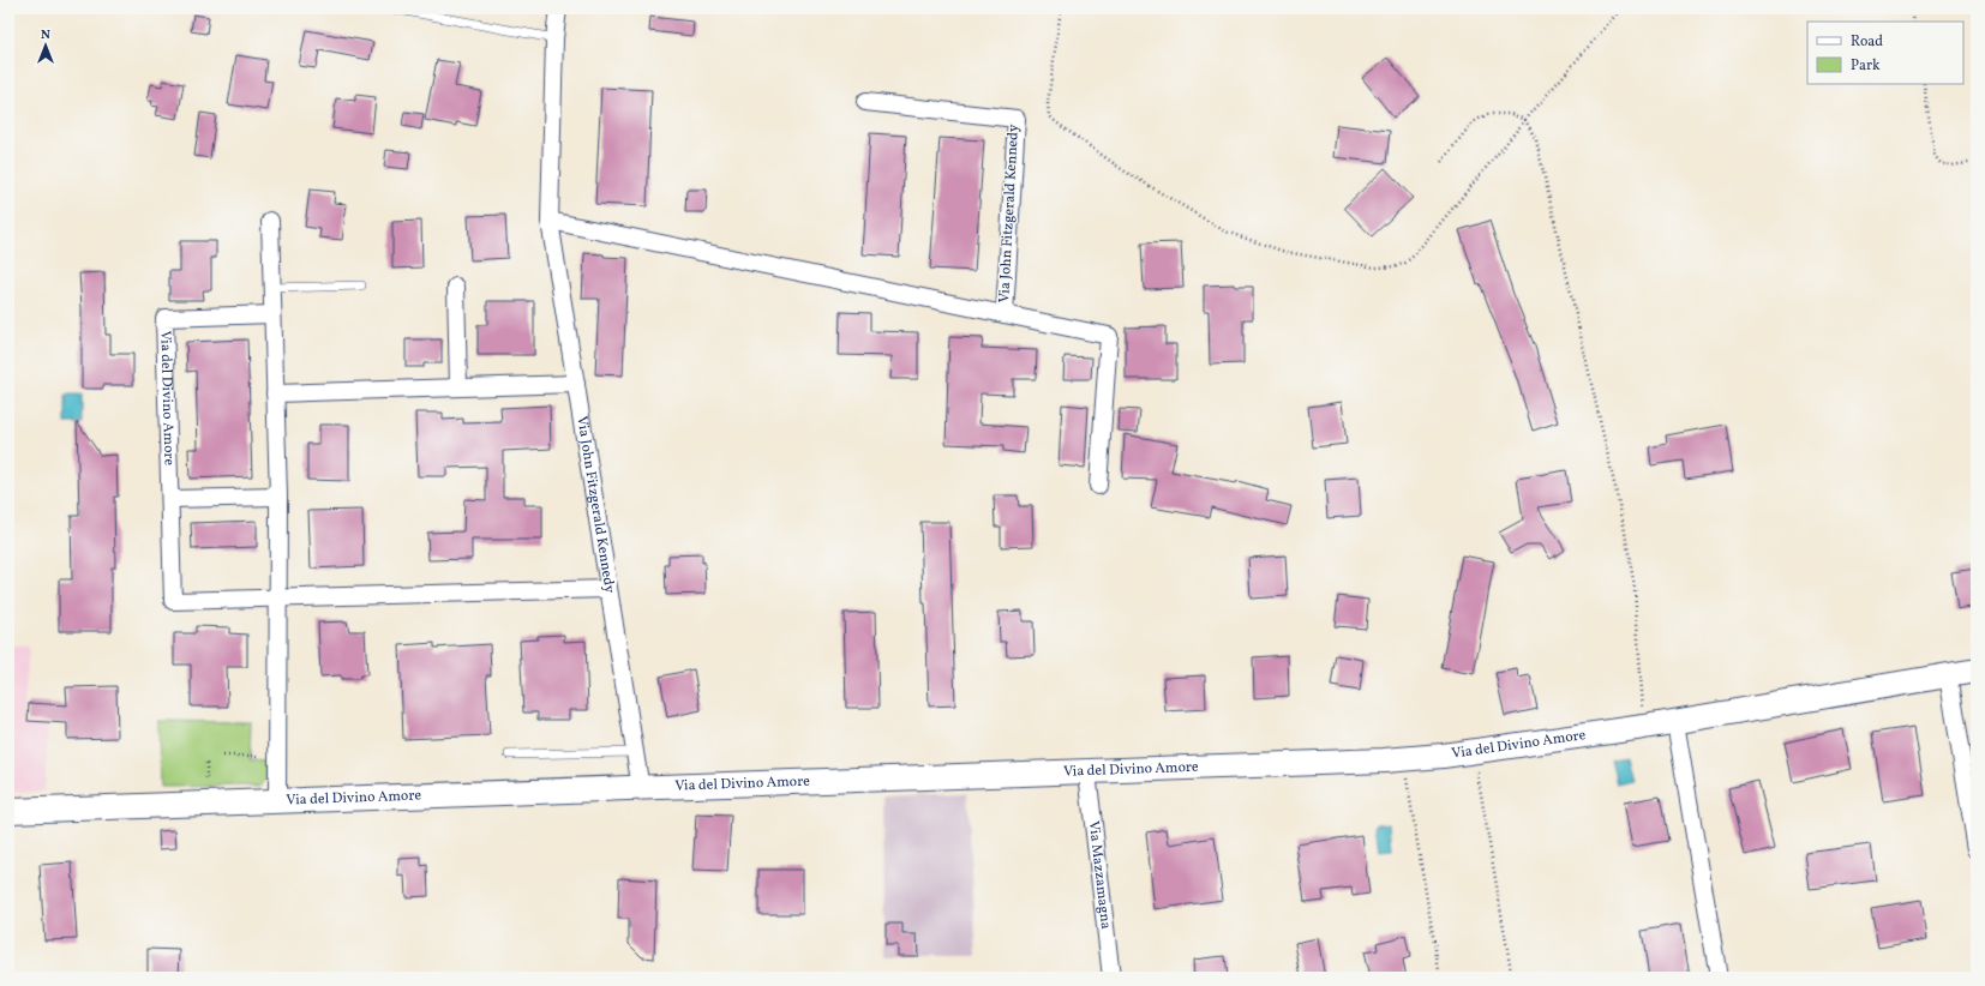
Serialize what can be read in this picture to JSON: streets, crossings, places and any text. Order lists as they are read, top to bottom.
{
  "streets": {
    "main road": ["Via del Divino Amore"],
    "street": ["Via John Fitzgerald Kennedy", "Via Mazzamagna"]
  },
  "crossings": [
    ["Via John Fitzgerald Kennedy", "Via del Divino Amore"],
    ["Via del Divino Amore", "Via Mazzamagna"]
  ],
  "legend": ["Road", "Park"],
  "north": "top"
}
